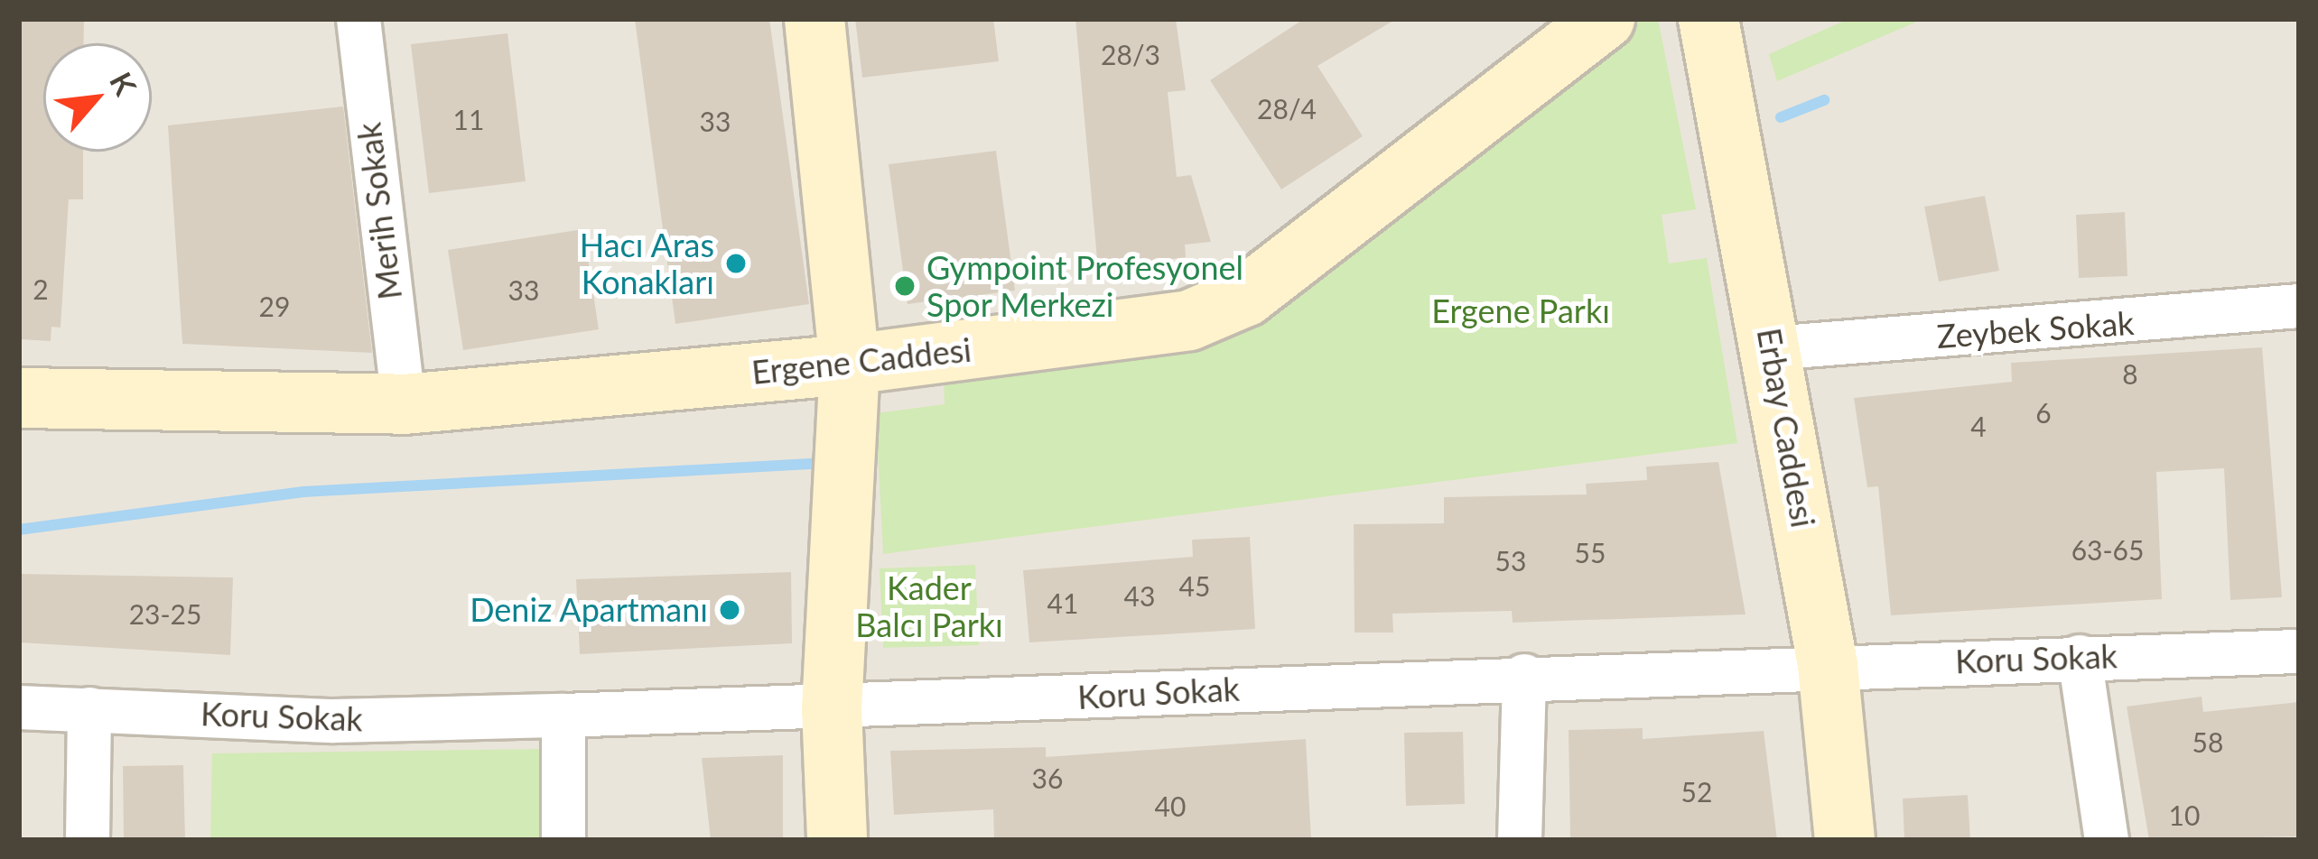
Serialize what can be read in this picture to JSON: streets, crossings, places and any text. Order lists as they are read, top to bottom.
{
  "streets": {
    "street": [
      "Merih Sokak",
      "Zeybek Sokak",
      "Ergene Caddesi",
      "Erbay Caddesi",
      "Koru Sokak"
    ]
  },
  "crossings": [
    ["Merih Sokak", "Ergene Caddesi"],
    ["Zeybek Sokak", "Erbay Caddesi"],
    ["Erbay Caddesi", "Koru Sokak"]
  ],
  "parks": ["Ergene Parkı", "Kader Balcı Parkı"],
  "places": ["Hacı Aras Konakları", "Gympoint Profesyonel Spor Merkezi", "Deniz Apartmanı"],
  "house_numbers": [
    "28/3",
    "28/4",
    "11",
    "33",
    "2",
    "33",
    "29",
    "8",
    "6",
    "4",
    "63-65",
    "55",
    "53",
    "45",
    "43",
    "41",
    "23-25",
    "58",
    "36",
    "52",
    "40",
    "10"
  ],
  "north": "top right"
}
